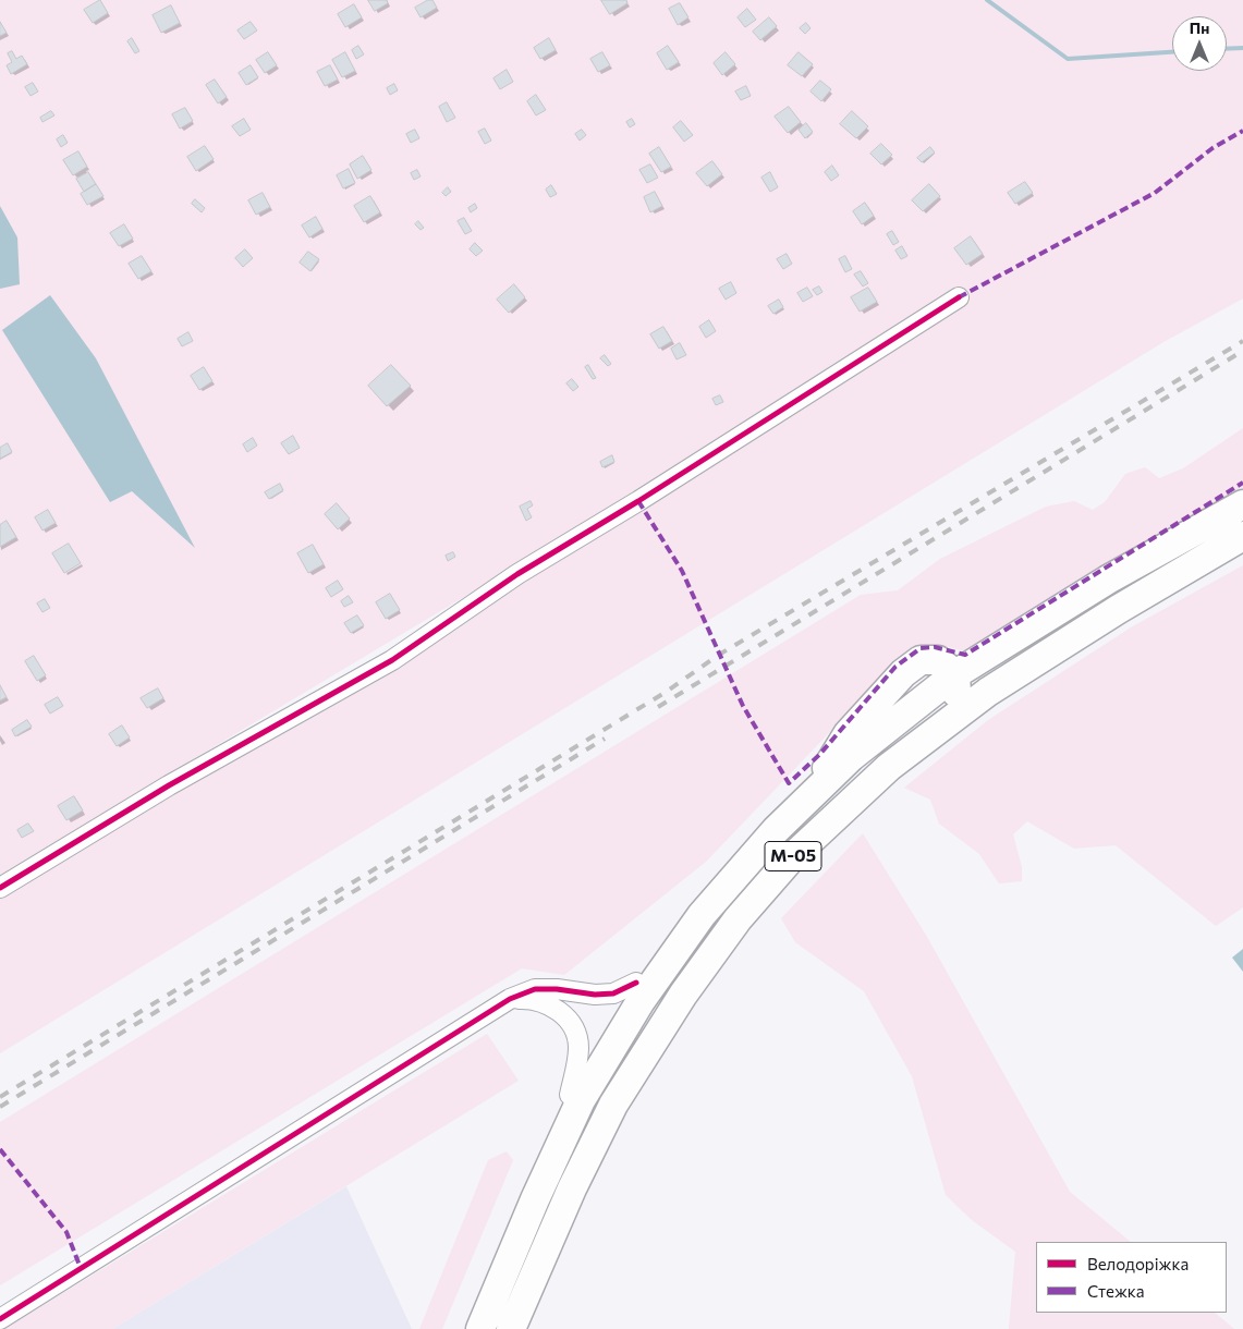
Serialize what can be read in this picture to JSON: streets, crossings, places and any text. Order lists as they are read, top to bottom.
{
  "streets": {
    "highway": ["М-05"]
  },
  "legend": ["Велодоріжка", "Стежка"],
  "north": "top"
}
